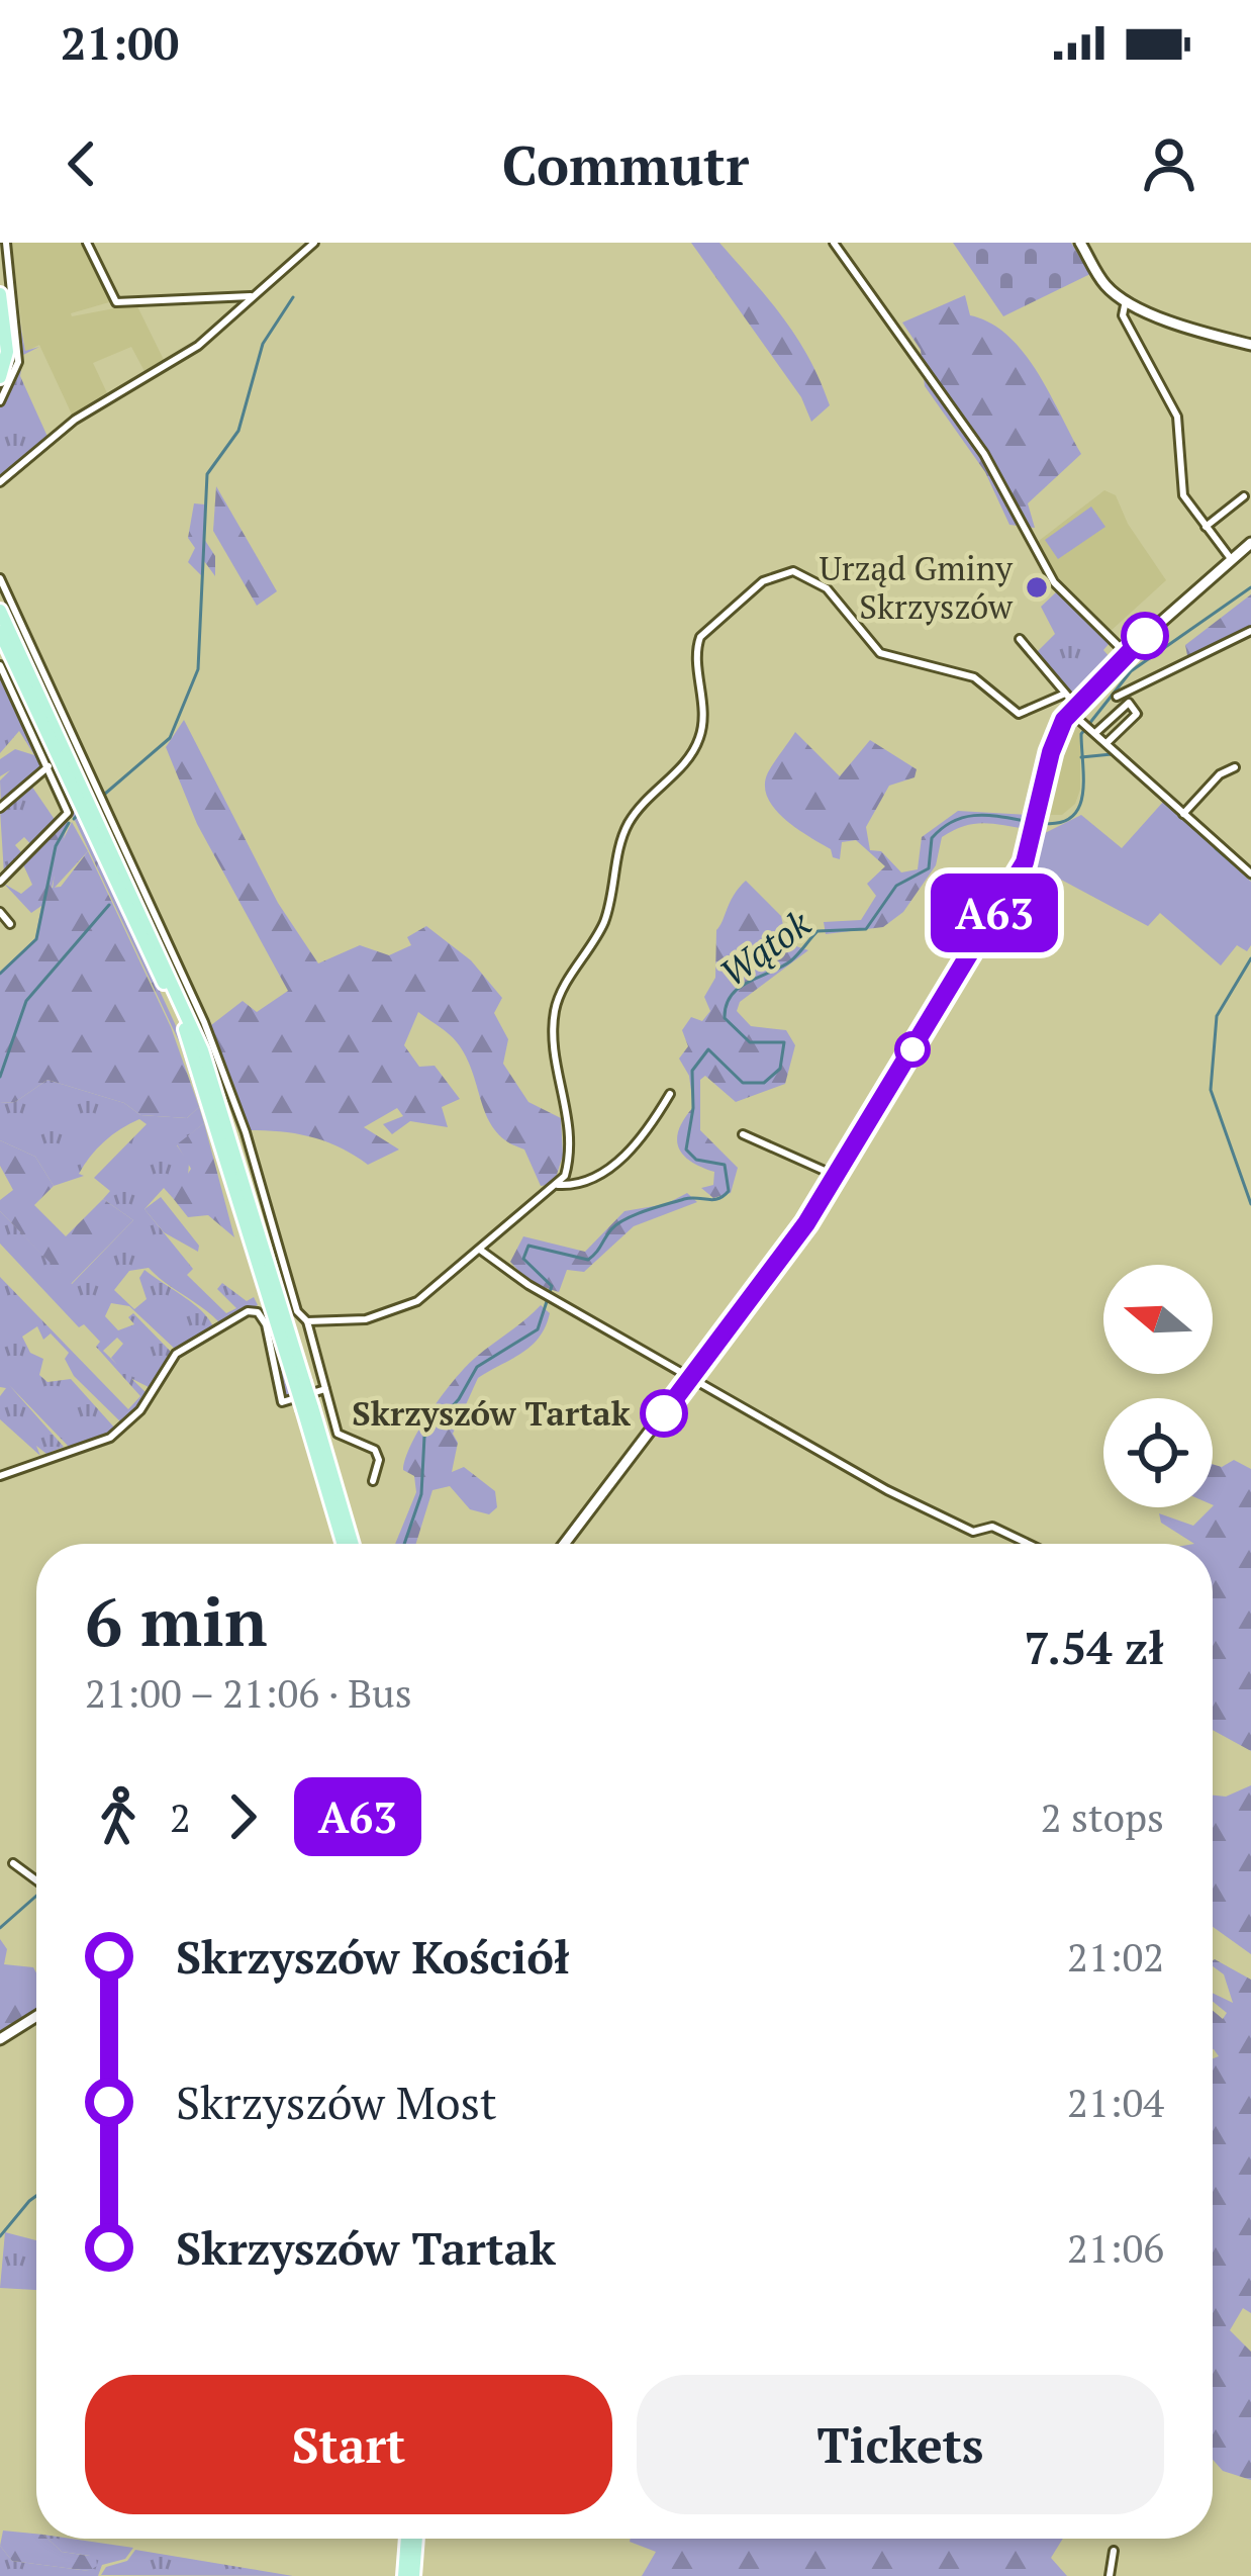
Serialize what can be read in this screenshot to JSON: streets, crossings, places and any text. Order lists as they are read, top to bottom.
{
  "water": ["Wątok"],
  "places": ["Urząd Gminy Skrzyszów", "Skrzyszów Tartak"],
  "lines": ["bus line A63"],
  "north": "left",
  "page": {
    "status": "21:00",
    "header": "Commutr",
    "on_map": "A63",
    "heading": ["6 min", "21:00 – 21:06 · Bus", "7.54 zł"],
    "legs": ["2", "A63", "2 stops"],
    "list": [
      {
        "name": "Skrzyszów Kościół",
        "value": "21:02"
      },
      {
        "name": "Skrzyszów Most",
        "value": "21:04"
      },
      {
        "name": "Skrzyszów Tartak",
        "value": "21:06"
      }
    ],
    "buttons": ["Start", "Tickets"]
  }
}
